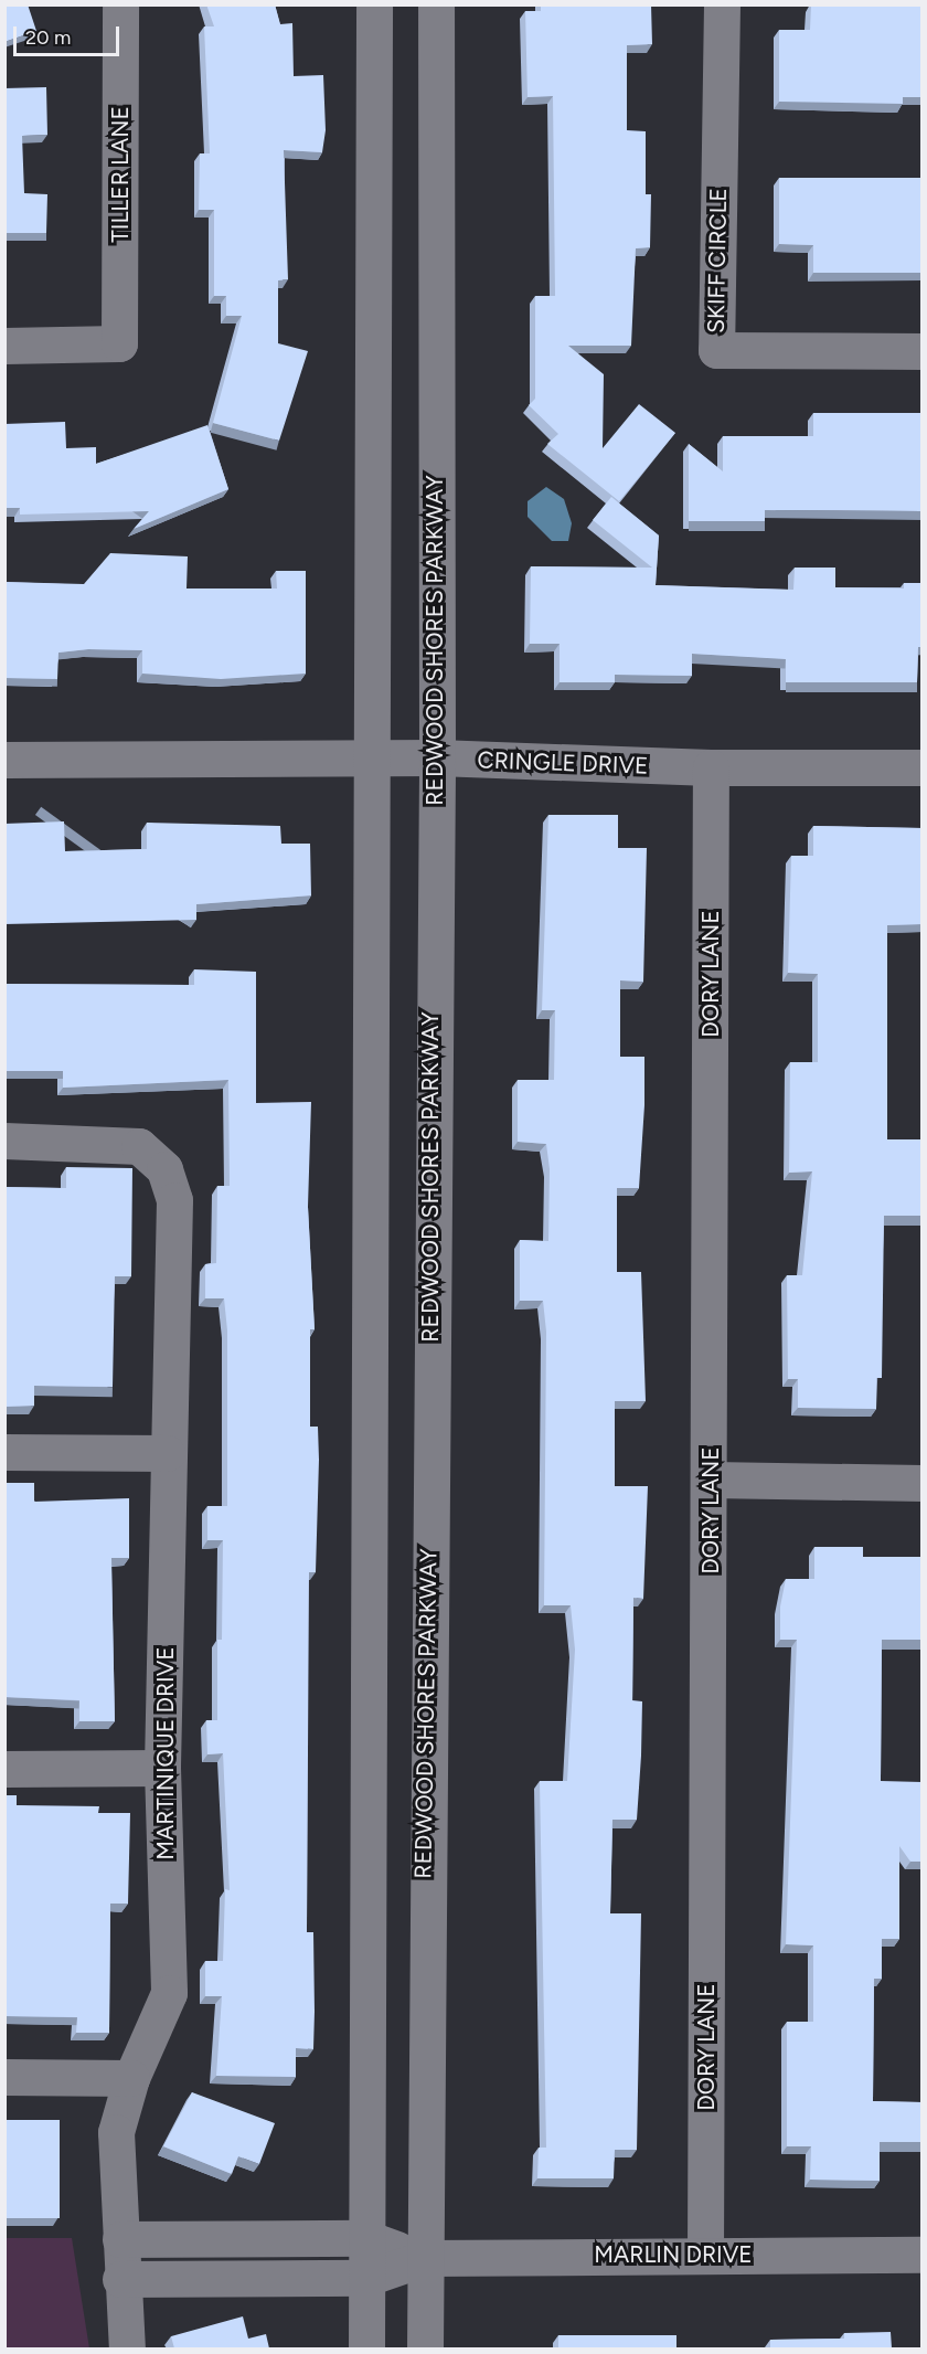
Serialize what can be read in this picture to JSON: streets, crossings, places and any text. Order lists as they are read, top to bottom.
{
  "streets": {
    "street": [
      "TILLER LANE",
      "SKIFF CIRCLE",
      "REDWOOD SHORES PARKWAY",
      "CRINGLE DRIVE",
      "DORY LANE",
      "MARTINIQUE DRIVE",
      "MARLIN DRIVE"
    ]
  },
  "crossings": [
    ["REDWOOD SHORES PARKWAY", "CRINGLE DRIVE"],
    ["REDWOOD SHORES PARKWAY", "MARLIN DRIVE"],
    ["CRINGLE DRIVE", "DORY LANE"],
    ["DORY LANE", "MARLIN DRIVE"],
    ["MARTINIQUE DRIVE", "MARLIN DRIVE"]
  ],
  "scale_bar": "20 m"
}
